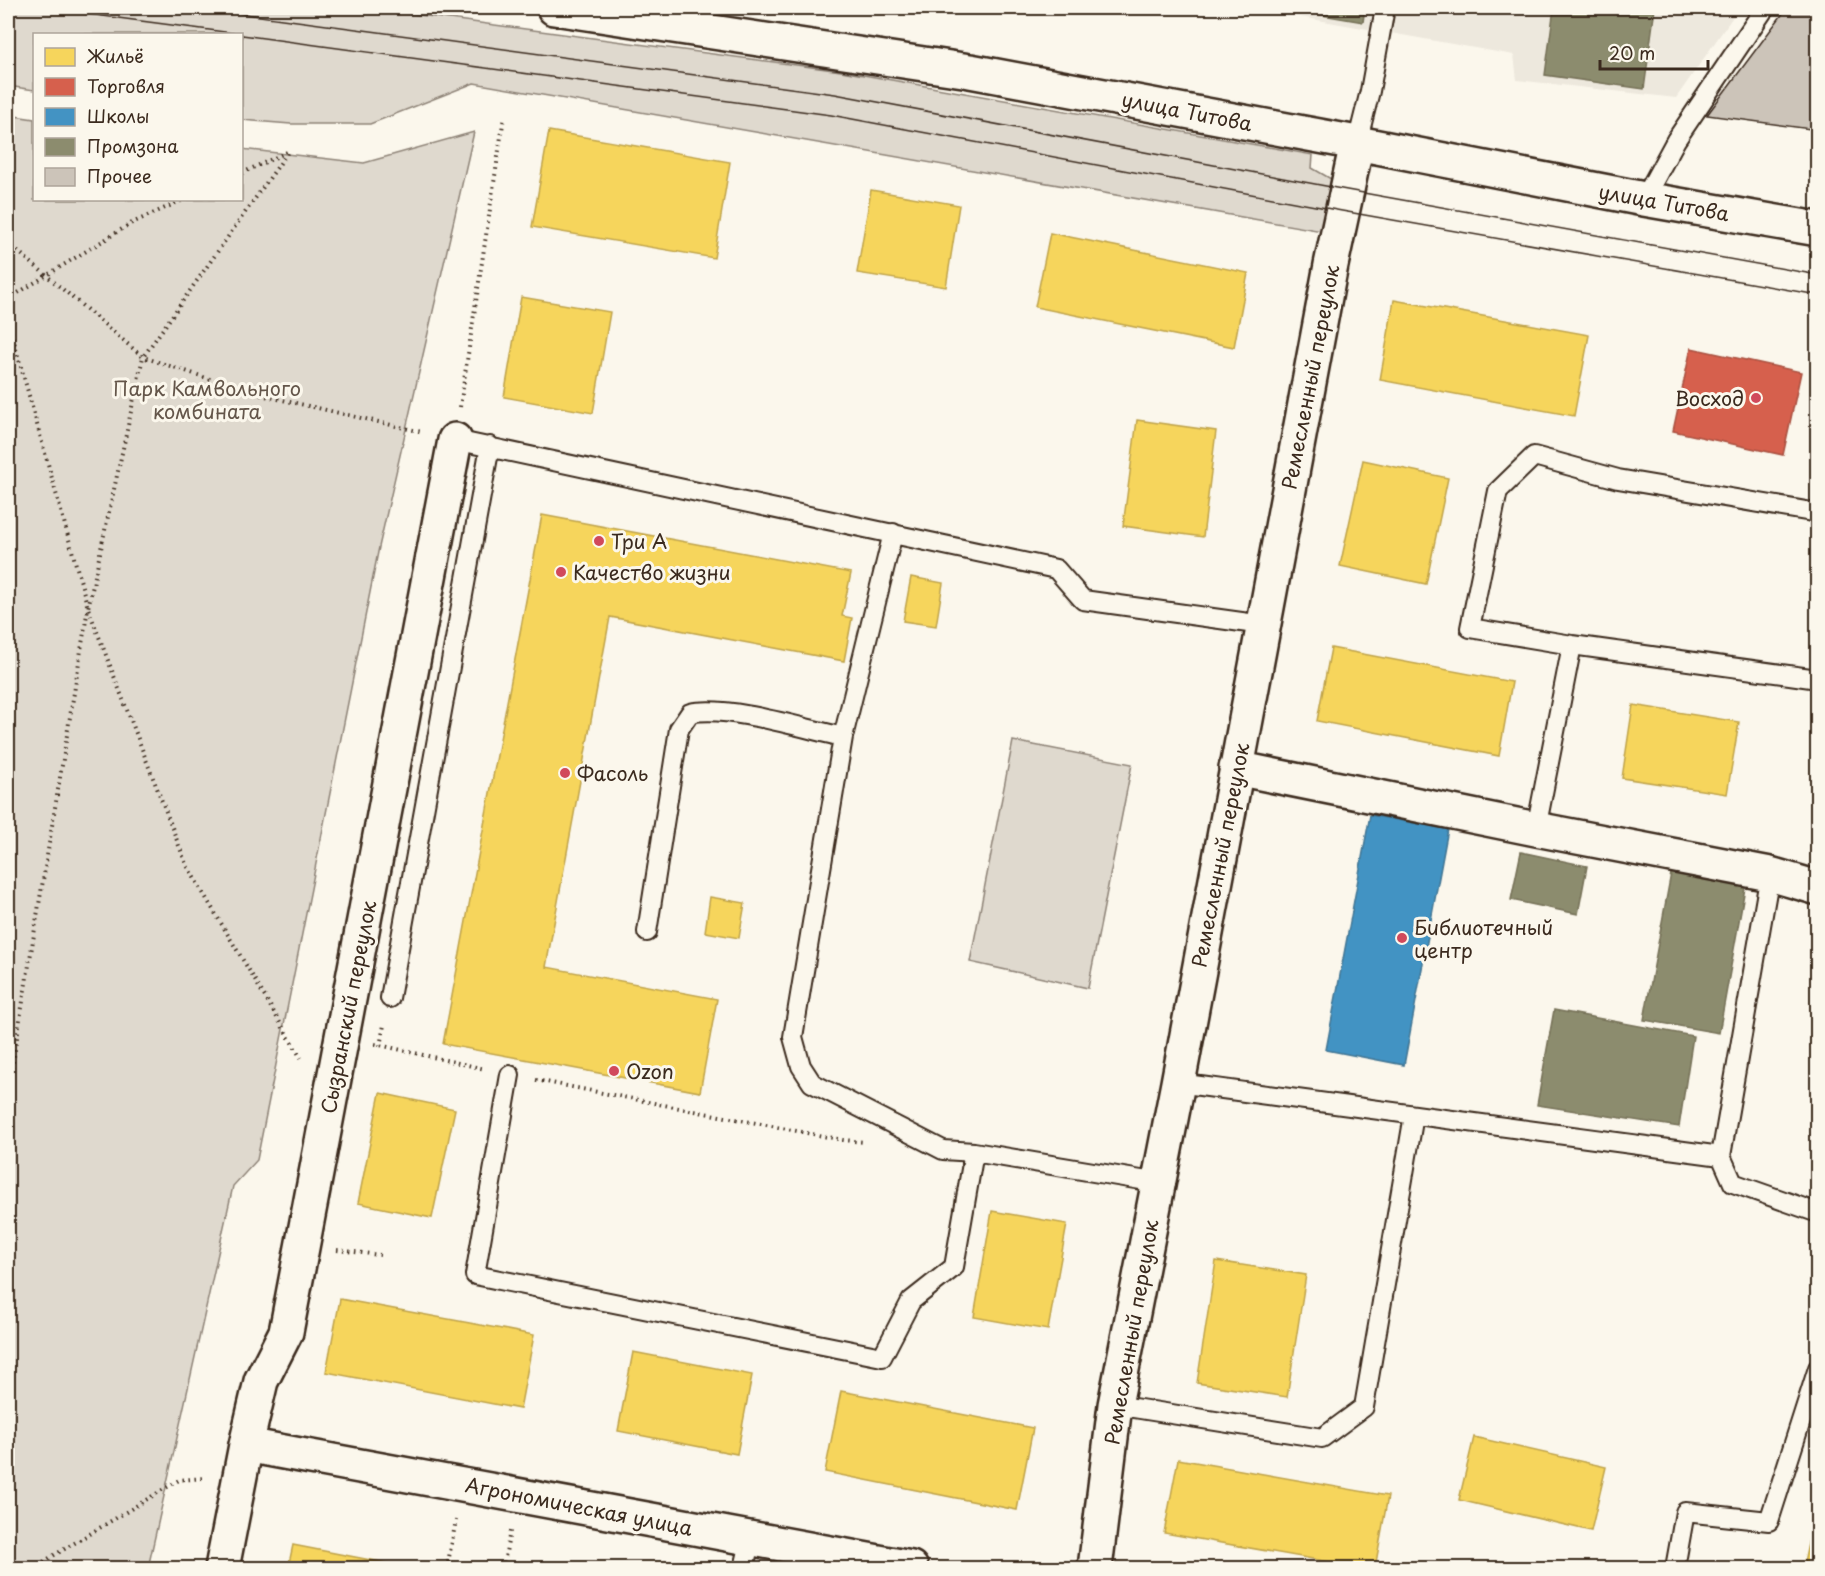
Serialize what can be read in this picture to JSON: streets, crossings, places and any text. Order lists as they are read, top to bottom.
{
  "streets": {
    "street": [
      "улица Титова",
      "Ремесленный переулок",
      "Сызранский переулок",
      "Агрономическая улица"
    ]
  },
  "crossings": [
    ["улица Титова", "Ремесленный переулок"],
    ["Сызранский переулок", "Агрономическая улица"]
  ],
  "parks": ["Парк Камвольного комбината"],
  "places": [
    "Восход",
    "Три А",
    "Качество жизни",
    "Фасоль",
    "Библиотечный центр",
    "Ozon"
  ],
  "legend": [
    "Жильё",
    "Торговля",
    "Школы",
    "Промзона",
    "Прочее"
  ],
  "scale_bar": "20 m"
}
